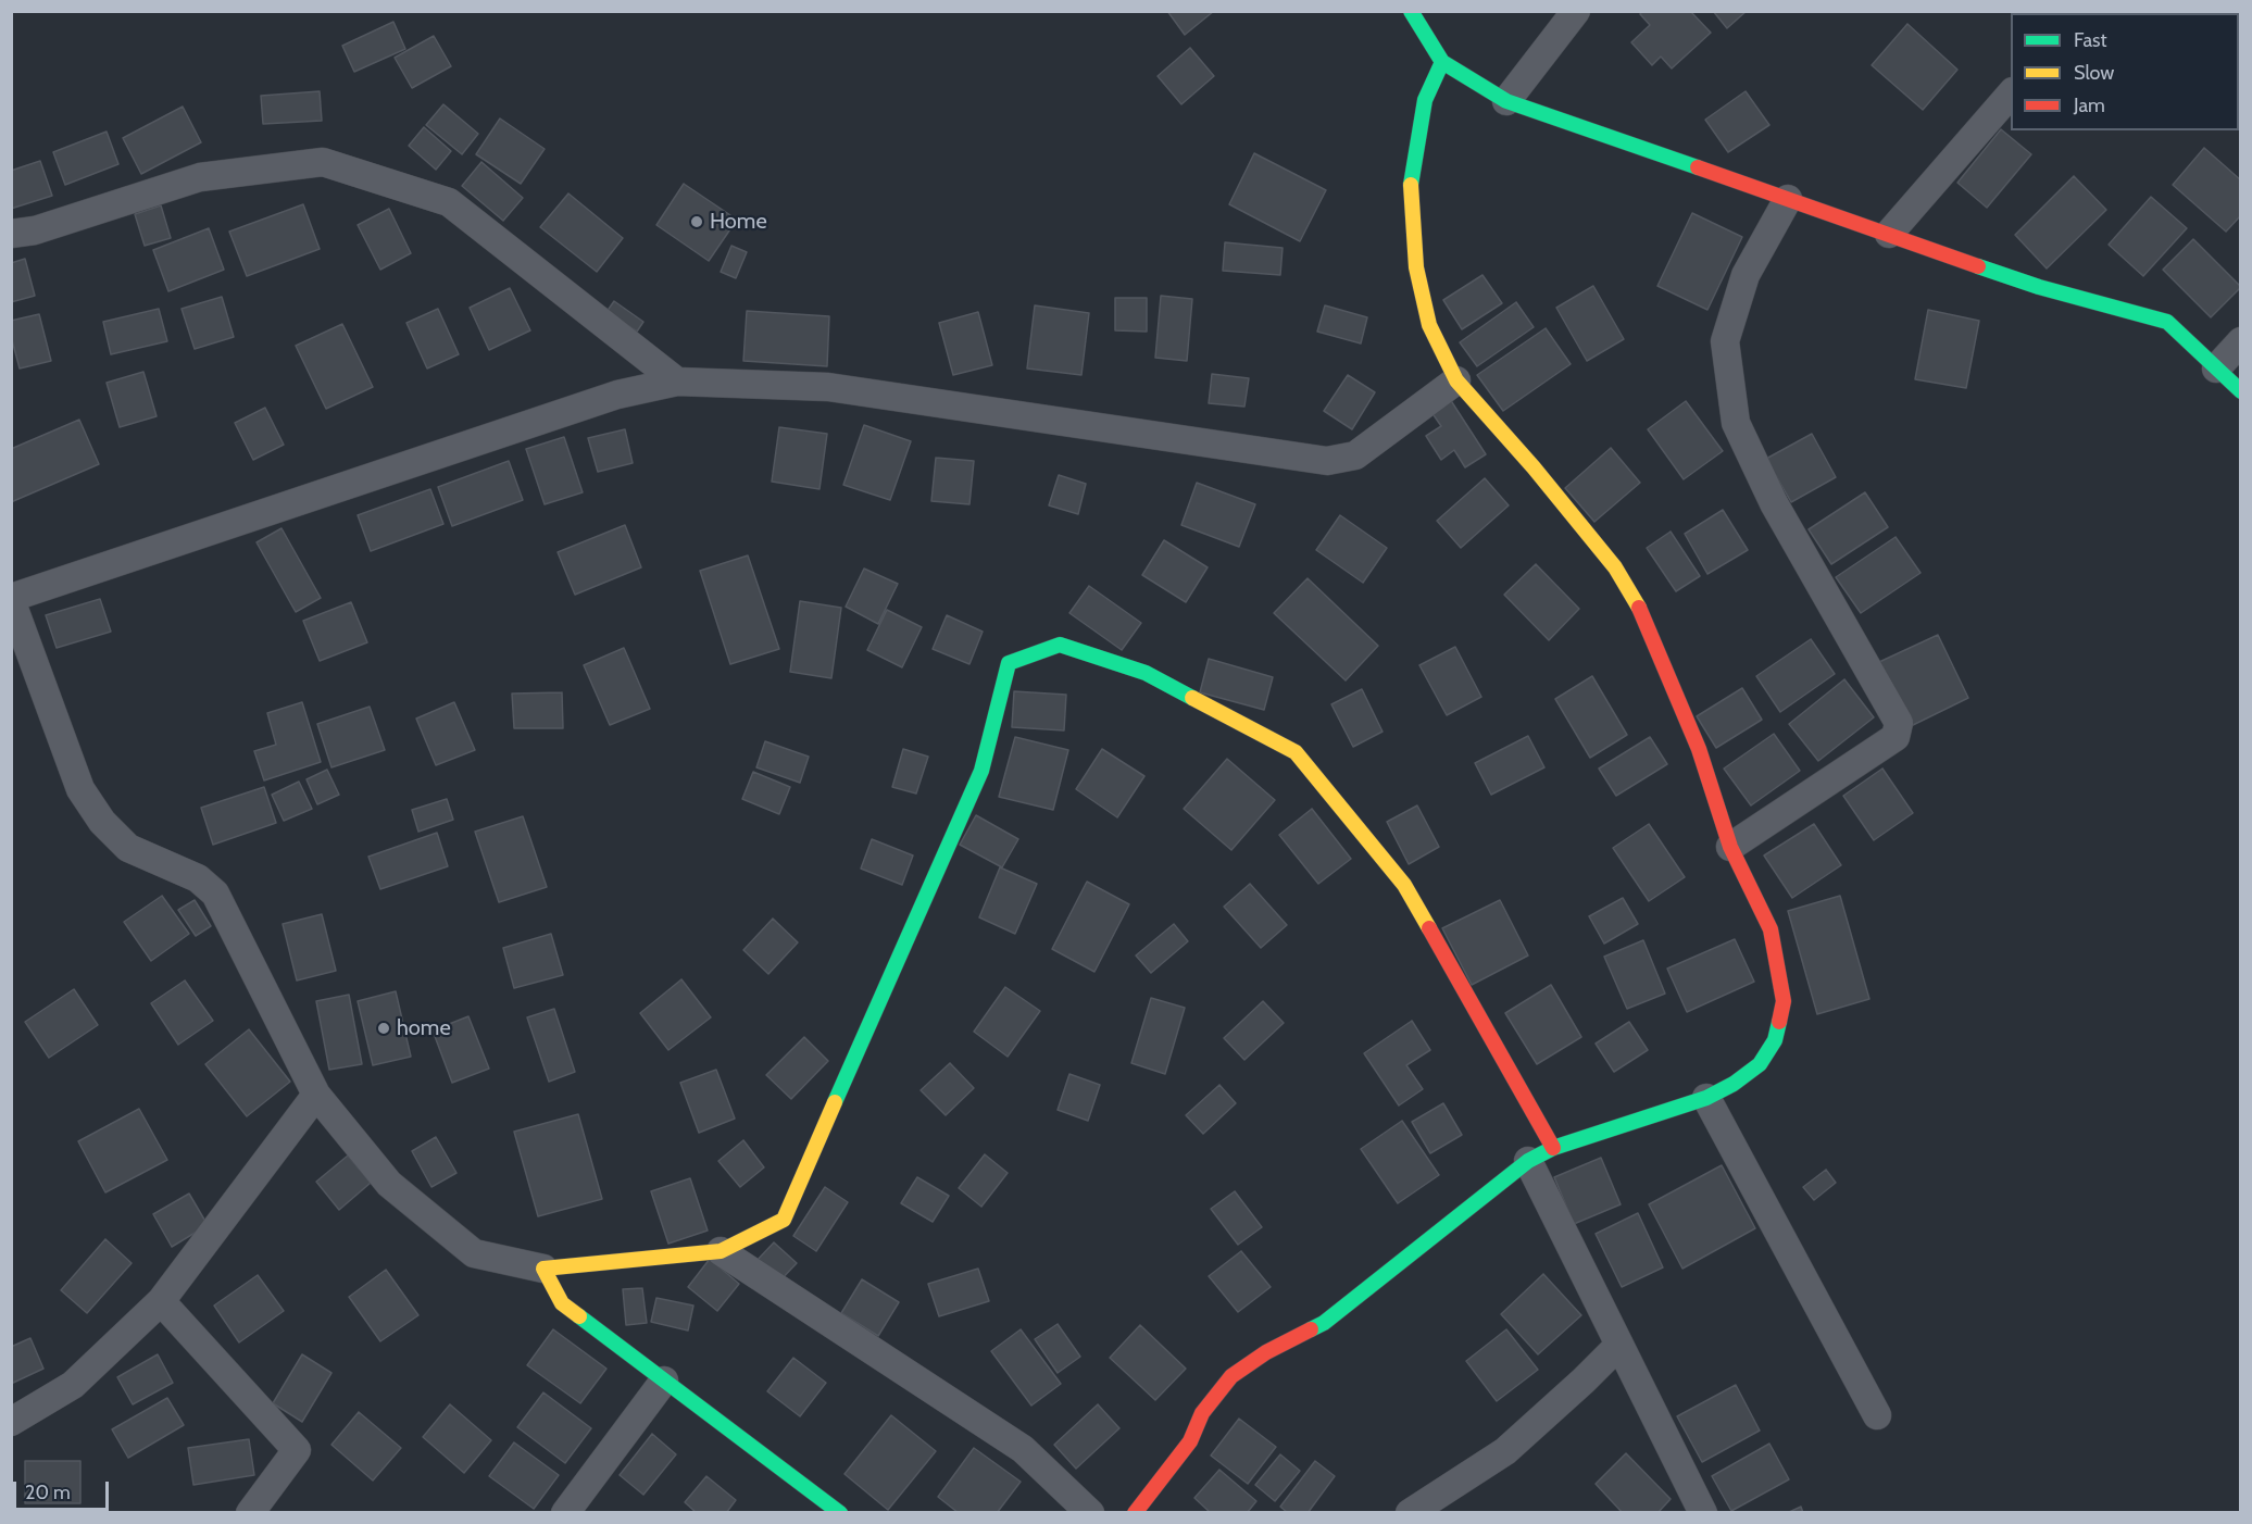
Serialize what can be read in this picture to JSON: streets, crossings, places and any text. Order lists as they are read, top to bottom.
{
  "places": ["Home", "home"],
  "legend": ["Fast", "Slow", "Jam"],
  "scale_bar": "20 m"
}
